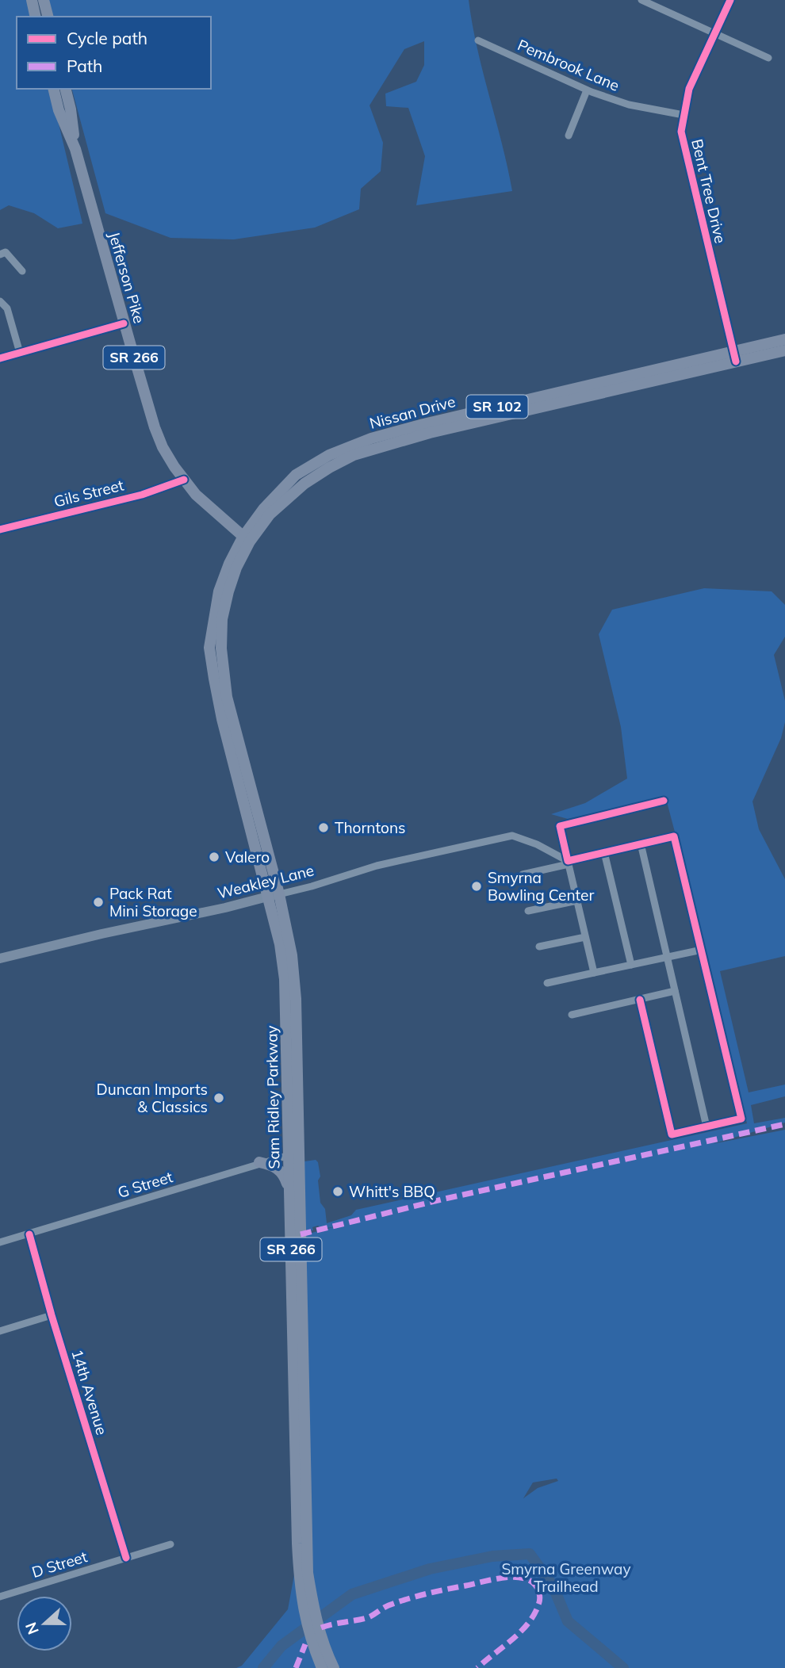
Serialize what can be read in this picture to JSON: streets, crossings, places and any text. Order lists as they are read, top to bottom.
{
  "streets": {
    "main road": [
      "Jefferson Pike",
      "SR 266",
      "SR 102",
      "Nissan Drive",
      "Weakley Lane",
      "Sam Ridley Parkway"
    ],
    "street": [
      "Pembrook Lane",
      "Bent Tree Drive",
      "Gils Street",
      "G Street",
      "14th Avenue",
      "D Street"
    ]
  },
  "crossings": [
    ["Pembrook Lane", "Bent Tree Drive"],
    ["Bent Tree Drive", "Nissan Drive"],
    ["Jefferson Pike", "Nissan Drive"],
    ["Jefferson Pike", "Gils Street"],
    ["Jefferson Pike", "Sam Ridley Parkway"],
    ["Nissan Drive", "Sam Ridley Parkway"],
    ["Weakley Lane", "Sam Ridley Parkway"],
    ["Sam Ridley Parkway", "G Street"],
    ["G Street", "14th Avenue"],
    ["14th Avenue", "D Street"]
  ],
  "parks": ["Smyrna Greenway Trailhead"],
  "places": [
    "Thorntons",
    "Valero",
    "Smyrna Bowling Center",
    "Pack Rat Mini Storage",
    "Duncan Imports & Classics",
    "Whitt's BBQ"
  ],
  "legend": ["Cycle path", "Path"],
  "north": "left"
}
